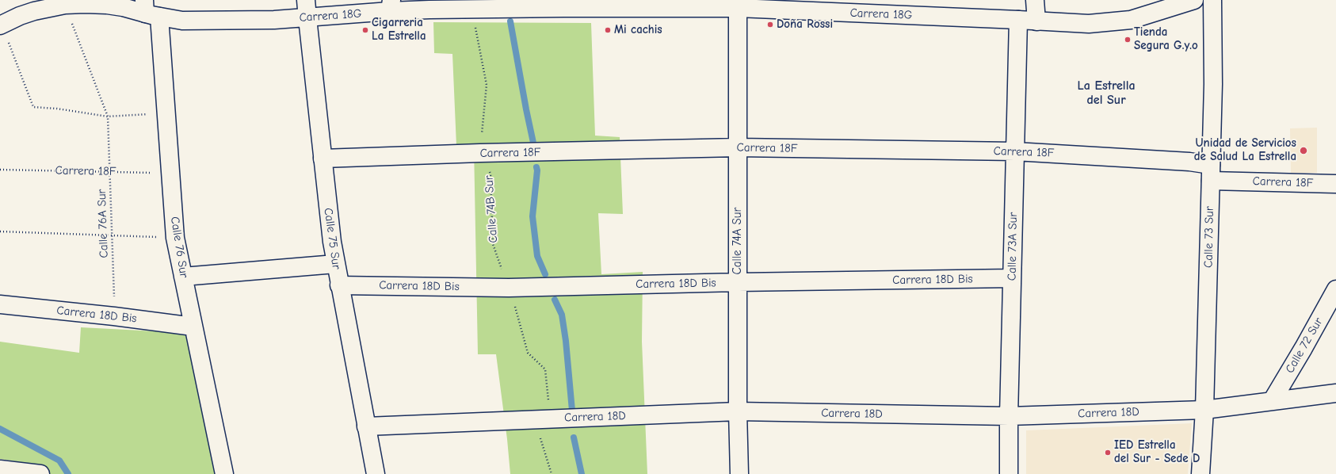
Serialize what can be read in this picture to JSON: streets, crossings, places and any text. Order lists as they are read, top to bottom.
{
  "streets": {
    "street": [
      "Carrera 18G",
      "Carrera 18F",
      "Calle 73 Sur",
      "Calle 75 Sur",
      "Calle 74A Sur",
      "Calle 73A Sur",
      "Calle 76 Sur",
      "Carrera 18D Bis",
      "Calle 72 Sur",
      "Carrera 18D"
    ],
    "path": ["Calle 74B Sur", "Calle 76A Sur"]
  },
  "crossings": [
    ["Carrera 18G", "Calle 76A Sur"],
    ["Carrera 18G", "Calle 75 Sur"],
    ["Carrera 18G", "Calle 74A Sur"],
    ["Carrera 18G", "Calle 73A Sur"],
    ["Carrera 18G", "Calle 76 Sur"],
    ["Carrera 18F", "Calle 74B Sur"],
    ["Carrera 18F", "Calle 76A Sur"],
    ["Carrera 18F", "Calle 73 Sur"],
    ["Carrera 18F", "Calle 75 Sur"],
    ["Carrera 18F", "Calle 74A Sur"],
    ["Carrera 18F", "Calle 73A Sur"],
    ["Carrera 18F", "Calle 76 Sur"],
    ["Calle 74B Sur", "Carrera 18D Bis"],
    ["Calle 74B Sur", "Carrera 18D"],
    ["Calle 76A Sur", "Carrera 18D Bis"],
    ["Calle 73 Sur", "Carrera 18D"],
    ["Calle 75 Sur", "Carrera 18D Bis"],
    ["Calle 75 Sur", "Carrera 18D"],
    ["Calle 74A Sur", "Carrera 18D Bis"],
    ["Calle 74A Sur", "Carrera 18D"],
    ["Calle 73A Sur", "Carrera 18D Bis"],
    ["Calle 73A Sur", "Carrera 18D"],
    ["Calle 76 Sur", "Carrera 18D Bis"],
    ["Calle 72 Sur", "Carrera 18D"]
  ],
  "districts": ["La Estrella del Sur"],
  "places": [
    "Doña Rossi",
    "Cigarreria La Estrella",
    "Mi cachis",
    "Tienda Segura G.y.o",
    "Unidad de Servicios de Salud La Estrella",
    "IED Estrella del Sur - Sede D"
  ]
}
